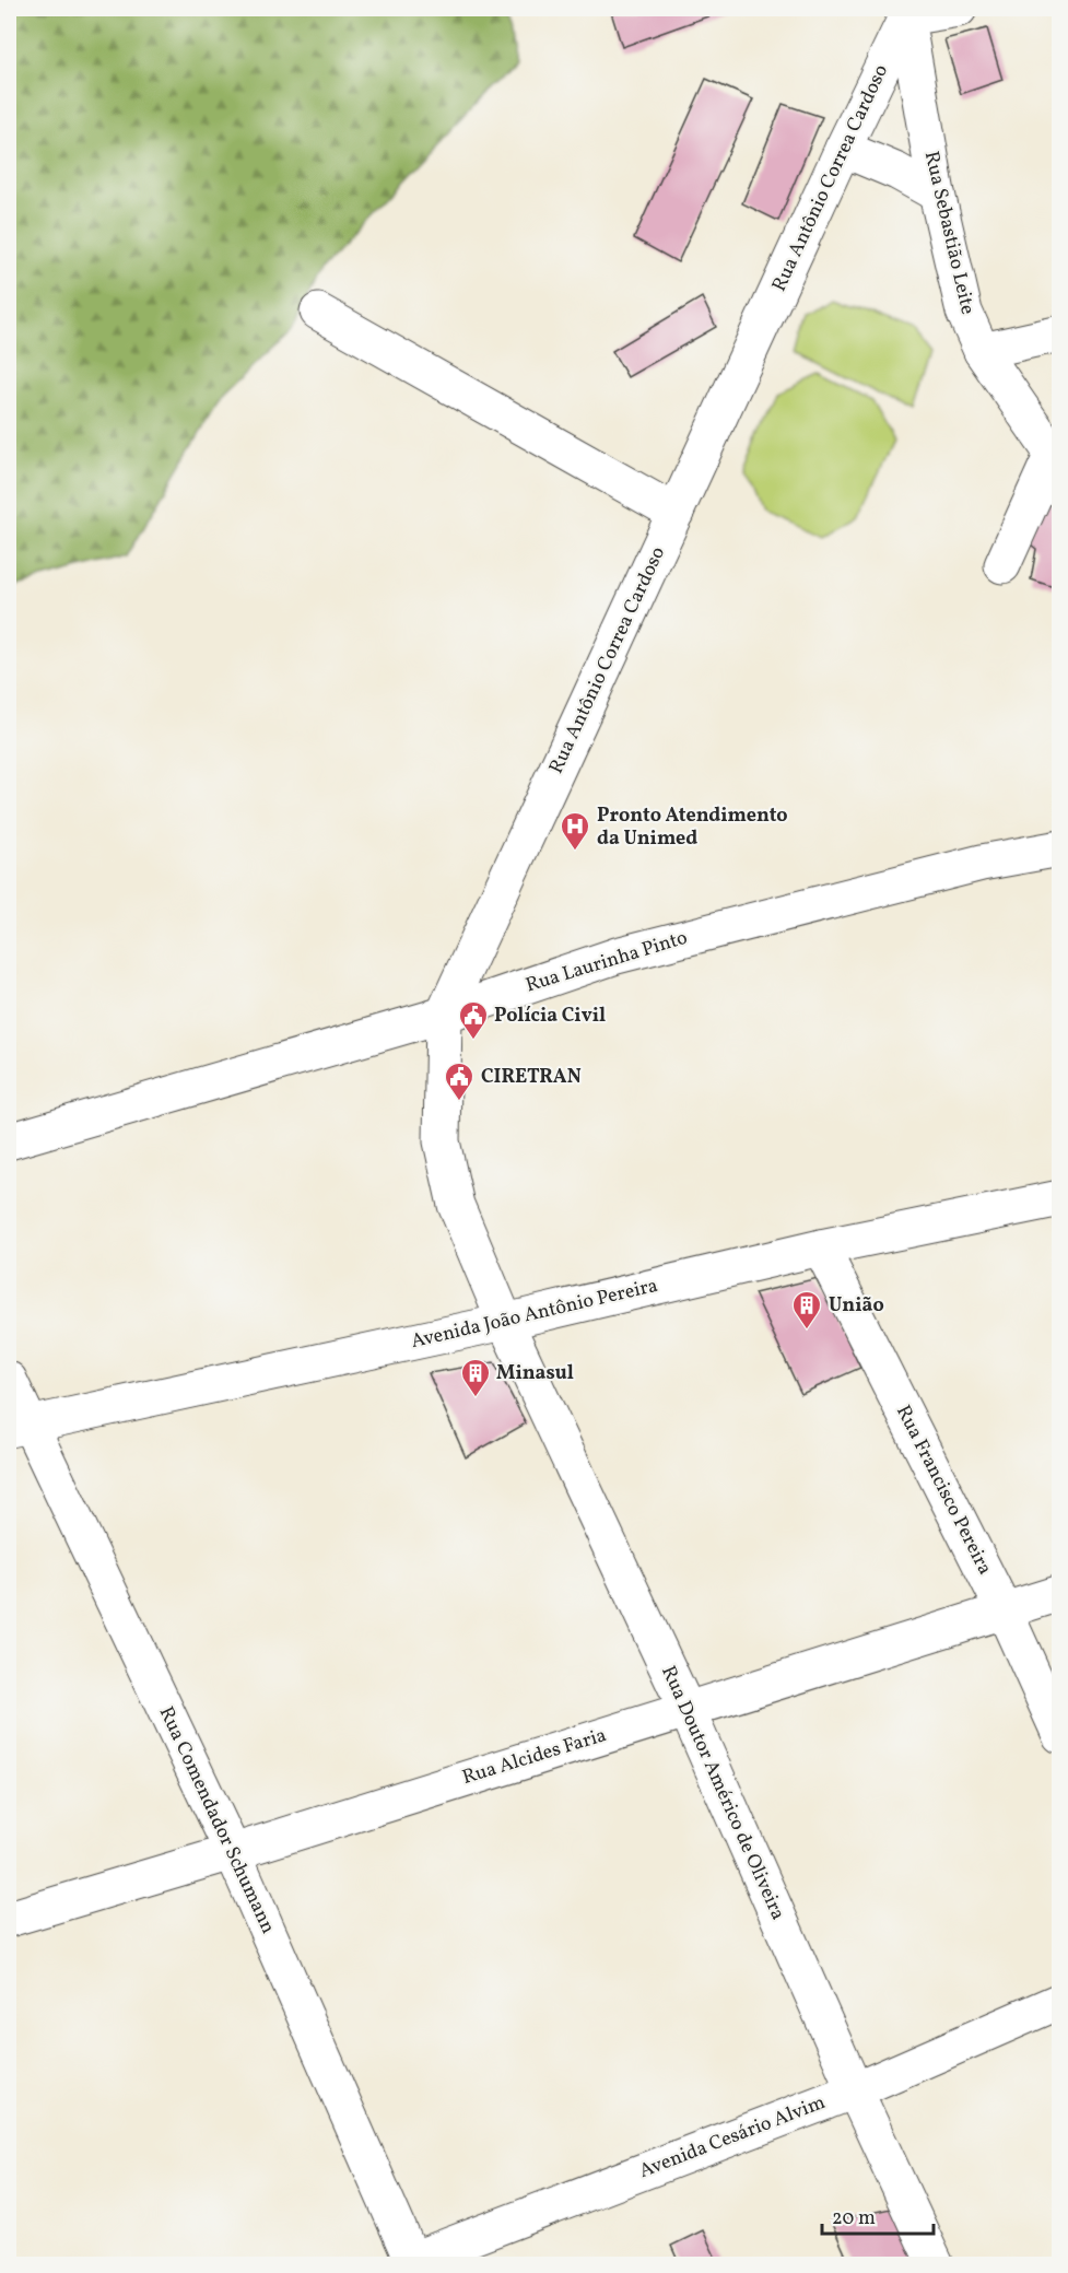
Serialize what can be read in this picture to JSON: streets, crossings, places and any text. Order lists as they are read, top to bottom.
{
  "streets": {
    "main road": [
      "Rua Antônio Correa Cardoso",
      "Rua Sebastião Leite",
      "Rua Laurinha Pinto",
      "Avenida João Antônio Pereira",
      "Rua Francisco Pereira",
      "Rua Alcides Faria",
      "Rua Doutor Américo de Oliveira",
      "Rua Comendador Schumann",
      "Avenida Cesário Alvim"
    ]
  },
  "crossings": [
    ["Rua Antônio Correa Cardoso", "Rua Sebastião Leite"],
    ["Rua Antônio Correa Cardoso", "Rua Laurinha Pinto"],
    ["Rua Antônio Correa Cardoso", "Avenida João Antônio Pereira"],
    ["Rua Antônio Correa Cardoso", "Rua Doutor Américo de Oliveira"],
    ["Avenida João Antônio Pereira", "Rua Francisco Pereira"],
    ["Avenida João Antônio Pereira", "Rua Doutor Américo de Oliveira"],
    ["Avenida João Antônio Pereira", "Rua Comendador Schumann"],
    ["Rua Francisco Pereira", "Rua Alcides Faria"],
    ["Rua Alcides Faria", "Rua Doutor Américo de Oliveira"],
    ["Rua Alcides Faria", "Rua Comendador Schumann"],
    ["Rua Doutor Américo de Oliveira", "Avenida Cesário Alvim"],
    ["Rua Comendador Schumann", "Avenida Cesário Alvim"]
  ],
  "places": {
    "hospital": ["Pronto Atendimento da Unimed"],
    "public building": ["Polícia Civil", "CIRETRAN"],
    "building": ["União", "Minasul"]
  },
  "scale_bar": "20 m"
}
